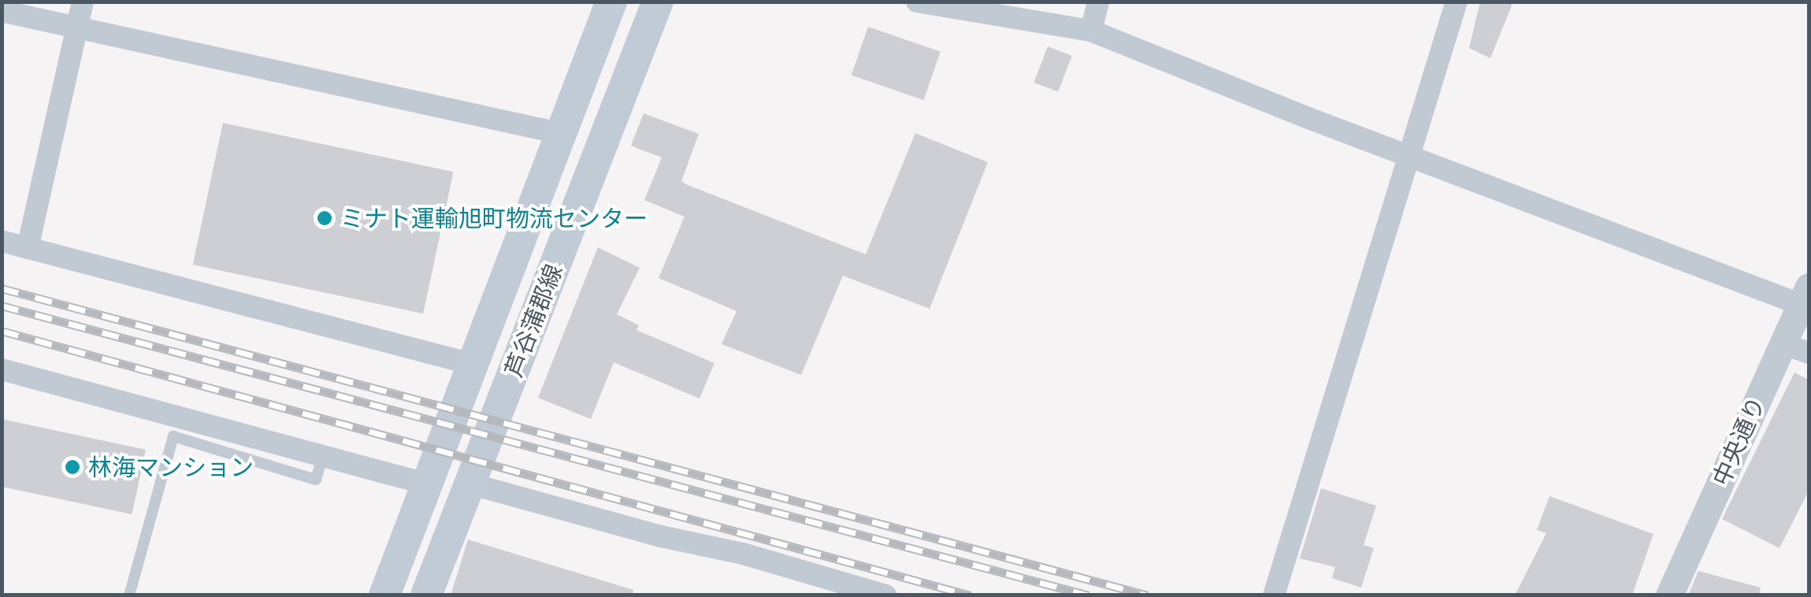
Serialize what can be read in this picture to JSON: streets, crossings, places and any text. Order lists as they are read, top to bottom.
{
  "streets": {
    "main road": ["芦谷蒲郡線"],
    "street": ["中央通り"]
  },
  "places": ["ミナト運輸旭町物流センター", "林海マンション"]
}
